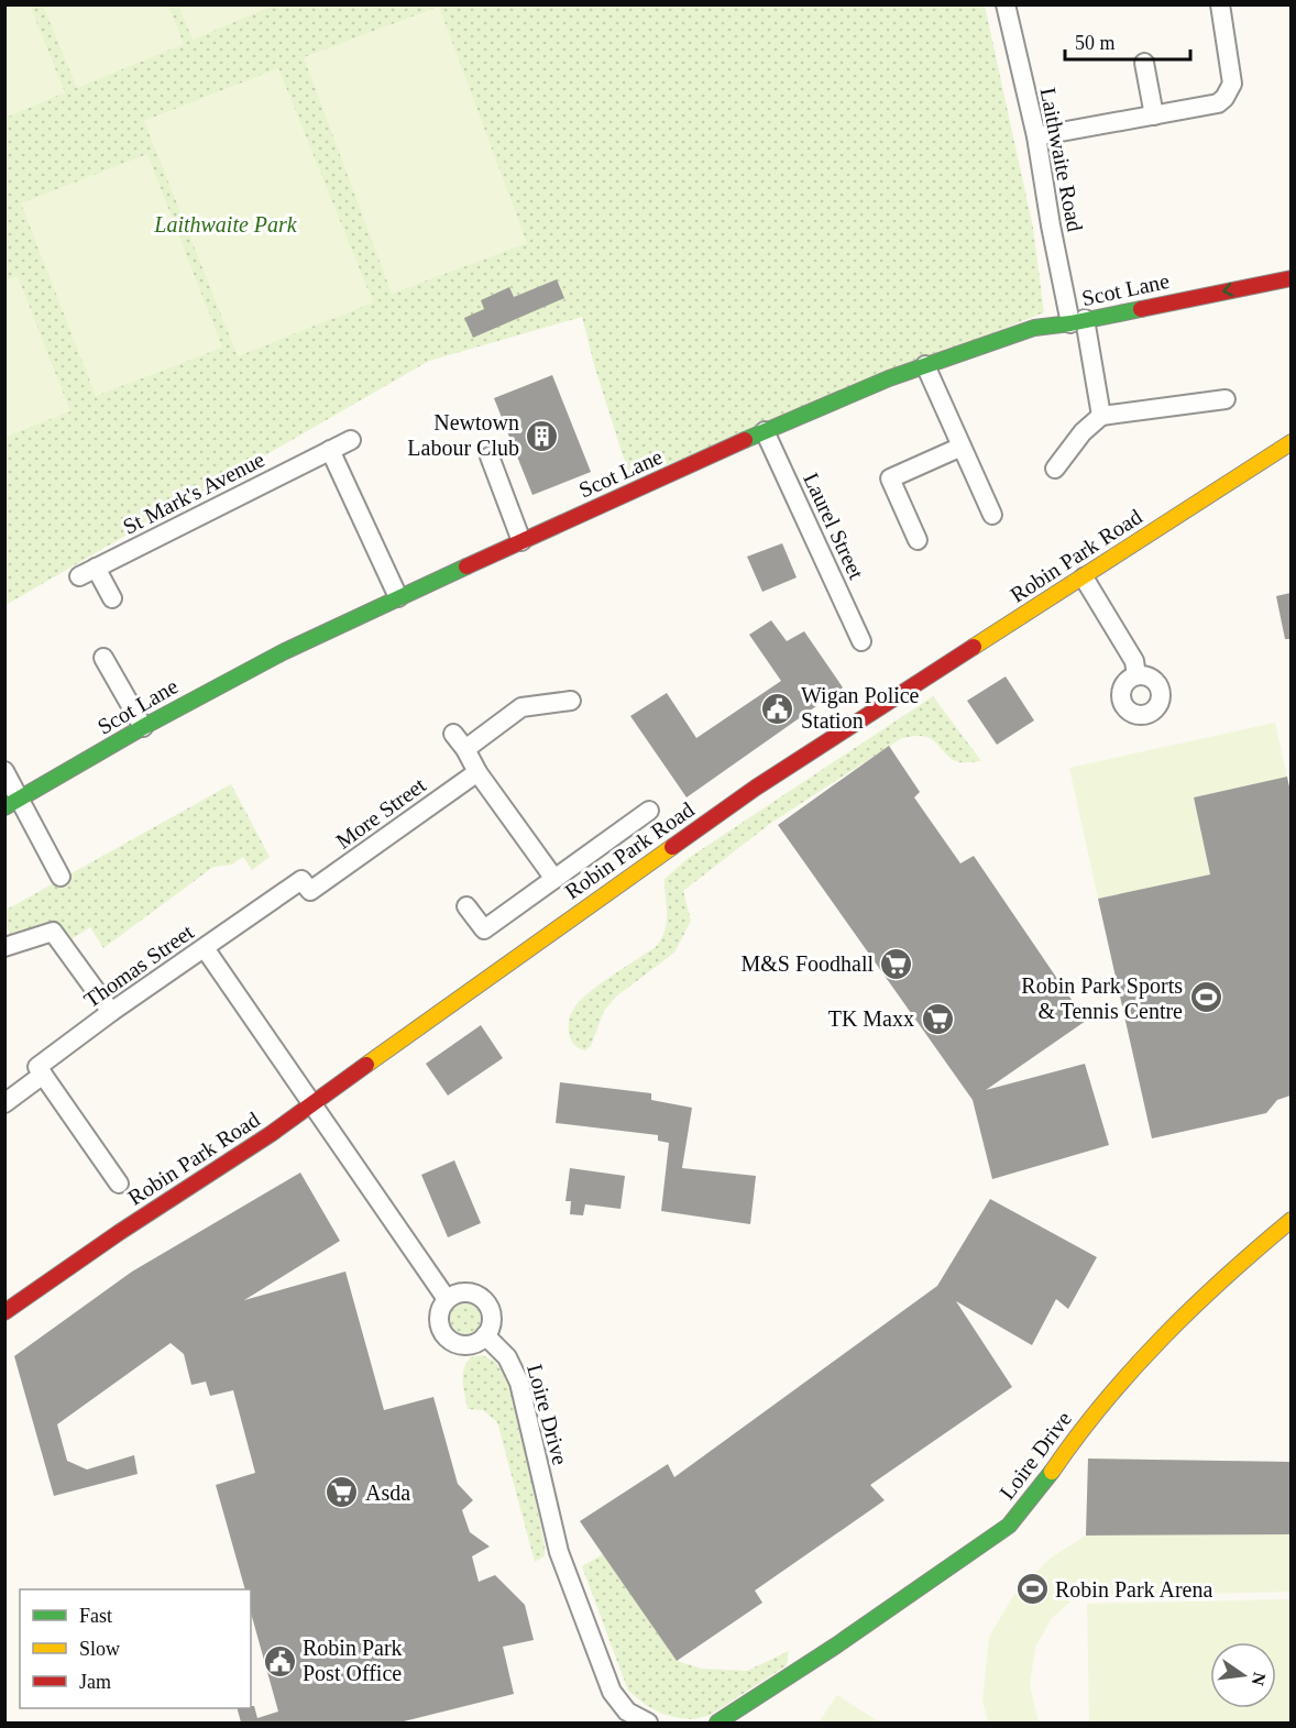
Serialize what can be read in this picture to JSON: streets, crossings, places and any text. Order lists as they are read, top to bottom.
{
  "streets": {
    "street": [
      "Laithwaite Road",
      "Scot Lane",
      "St Mark's Avenue",
      "Laurel Street",
      "Robin Park Road",
      "More Street",
      "Thomas Street",
      "Loire Drive"
    ]
  },
  "crossings": [
    ["Laithwaite Road", "Scot Lane"],
    ["Scot Lane", "Laurel Street"],
    ["More Street", "Thomas Street"]
  ],
  "parks": ["Laithwaite Park"],
  "places": {
    "building": ["Newtown Labour Club"],
    "public building": ["Wigan Police Station", "Robin Park Post Office"],
    "supermarket": ["M&S Foodhall", "TK Maxx", "Asda"],
    "sports": ["Robin Park Sports & Tennis Centre", "Robin Park Arena"]
  },
  "legend": ["Fast", "Slow", "Jam"],
  "scale_bar": "50 m",
  "north": "right"
}
